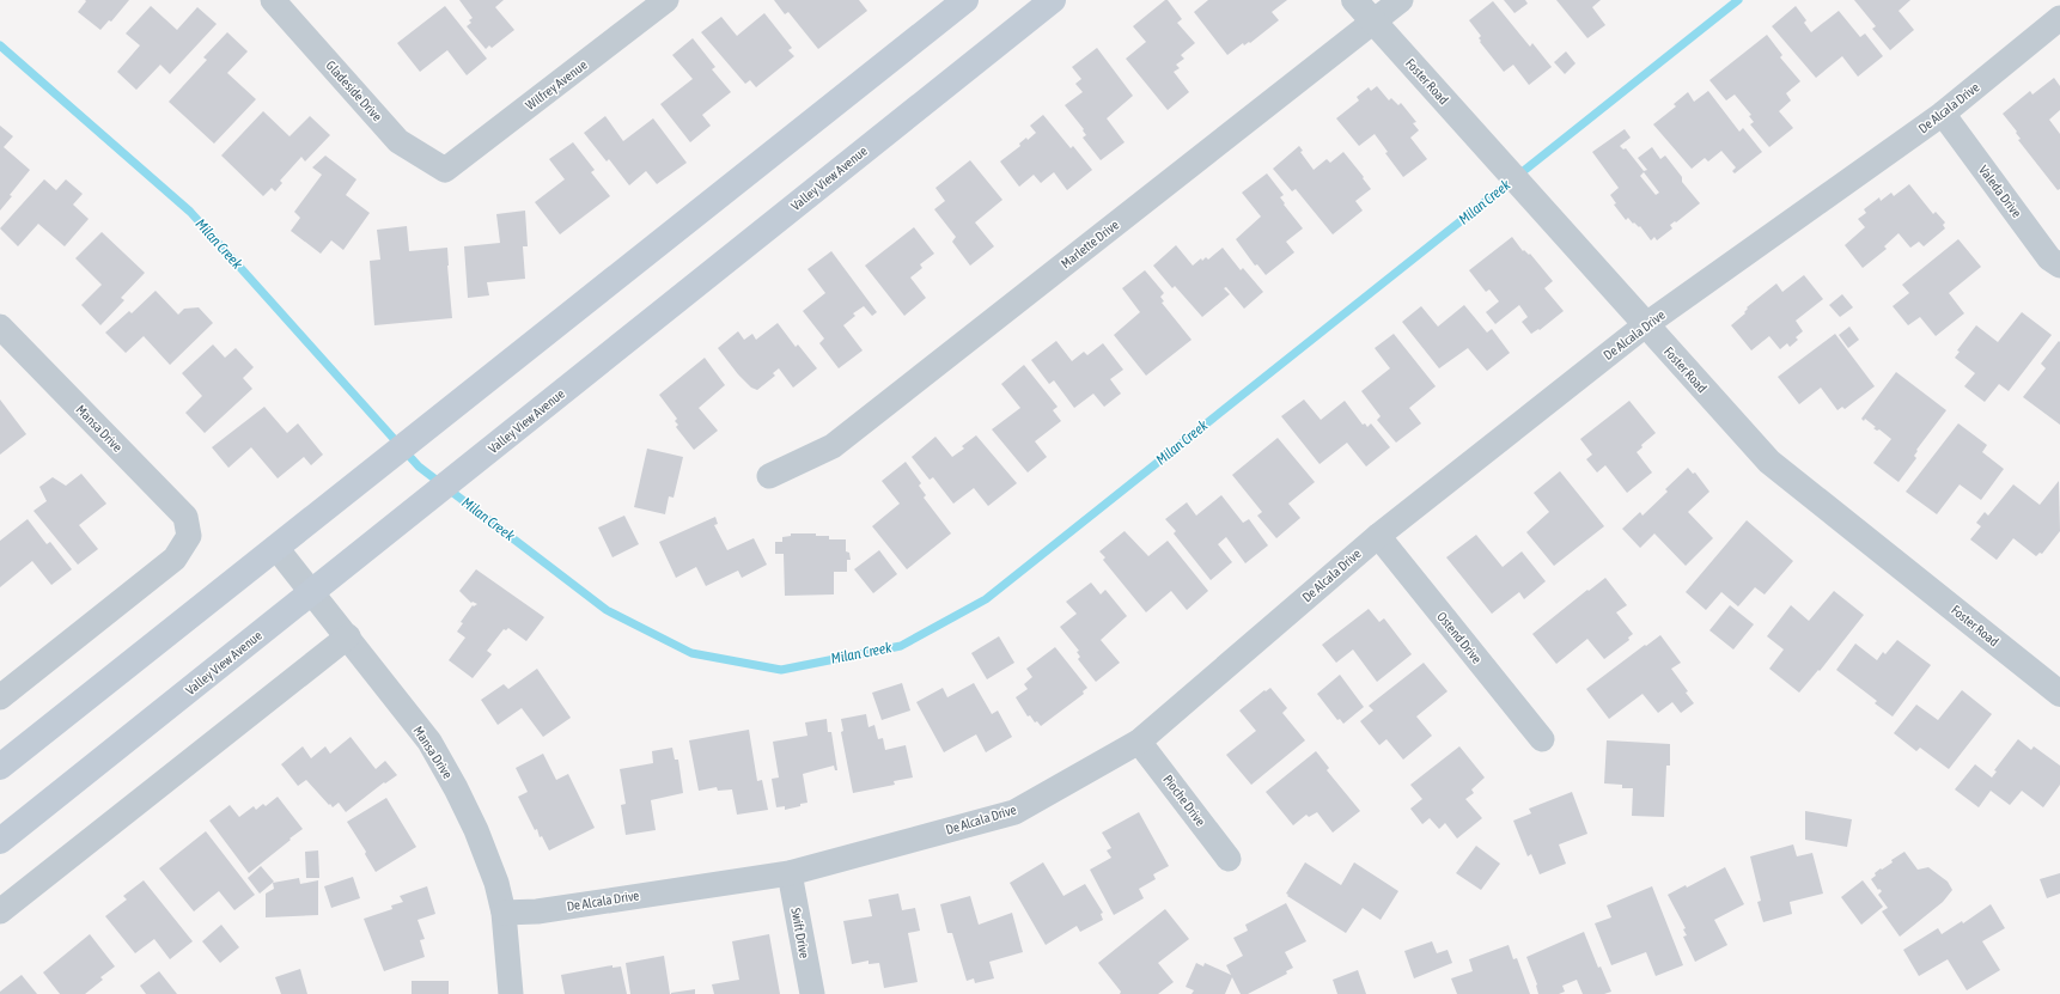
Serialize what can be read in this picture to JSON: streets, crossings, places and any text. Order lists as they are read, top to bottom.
{
  "streets": {
    "main road": ["Valley View Avenue"],
    "street": [
      "Foster Road",
      "Wilfrey Avenue",
      "Gladeside Drive",
      "De Alcala Drive",
      "Valeda Drive",
      "Marlette Drive",
      "Mansa Drive",
      "Ostend Drive",
      "Pioche Drive",
      "Swift Drive"
    ]
  },
  "crossings": [
    ["Foster Road", "De Alcala Drive"],
    ["Foster Road", "Marlette Drive"],
    ["Wilfrey Avenue", "Gladeside Drive"],
    ["De Alcala Drive", "Valeda Drive"],
    ["De Alcala Drive", "Mansa Drive"],
    ["De Alcala Drive", "Ostend Drive"],
    ["De Alcala Drive", "Pioche Drive"],
    ["De Alcala Drive", "Swift Drive"],
    ["Valley View Avenue", "Mansa Drive"]
  ],
  "water": ["Milan Creek"]
}
